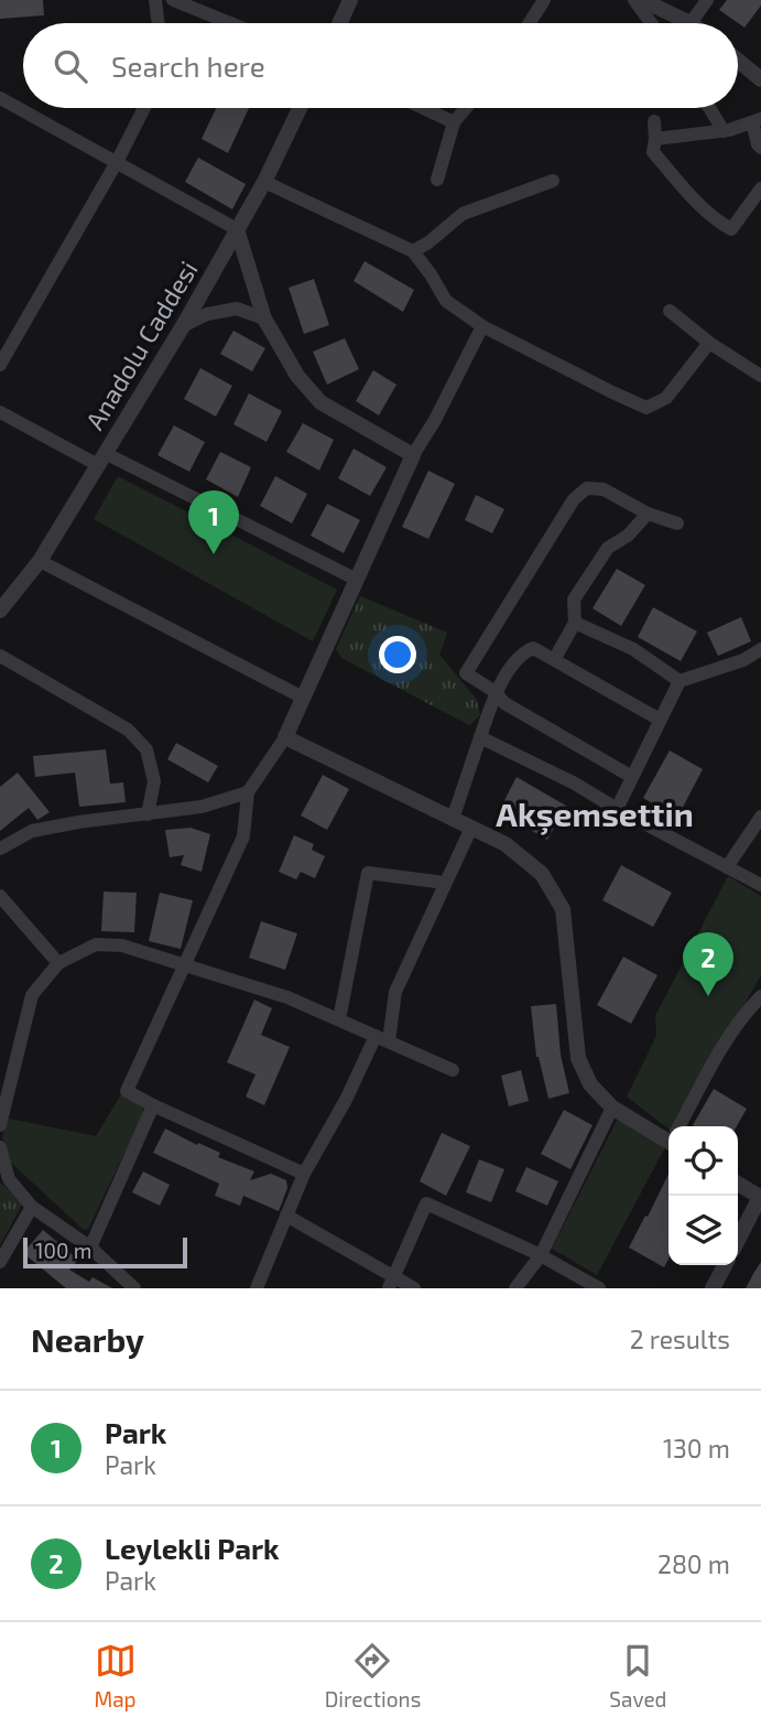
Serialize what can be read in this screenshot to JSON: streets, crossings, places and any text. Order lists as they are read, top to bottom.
{
  "streets": {
    "street": ["Anadolu Caddesi"]
  },
  "districts": ["Akşemsettin"],
  "scale_bar": "100 m",
  "page": {
    "search": "Search here",
    "pins": ["1", "2"],
    "scale": "100 m",
    "heading": ["Nearby", "2 results"],
    "list": [
      {
        "mark": "1",
        "name": "Park",
        "note": "Park",
        "value": "130 m"
      },
      {
        "mark": "2",
        "name": "Leylekli Park",
        "note": "Park",
        "value": "280 m"
      }
    ],
    "nav": ["Map", "Directions", "Saved"]
  }
}
